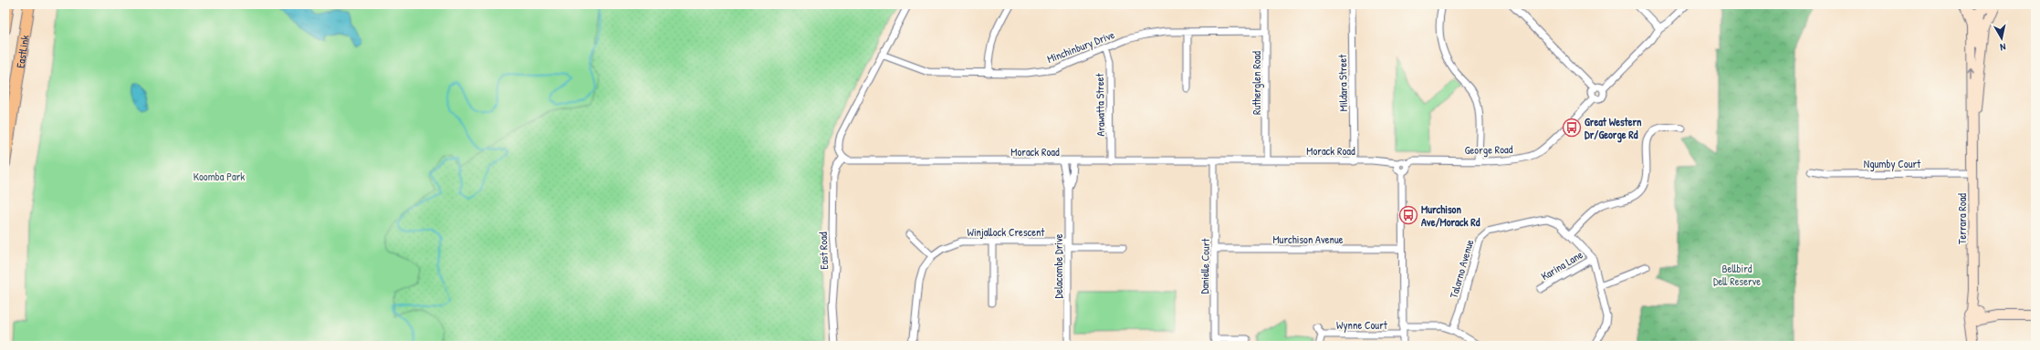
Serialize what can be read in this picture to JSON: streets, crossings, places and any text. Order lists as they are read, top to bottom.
{
  "streets": {
    "highway": ["EastLink"],
    "main road": ["Terrara Road"],
    "street": [
      "Minchinbury Drive",
      "Rutherglen Road",
      "Mildara Street",
      "Arawatta Street",
      "George Road",
      "Morack Road",
      "Ngumby Court",
      "Winjallock Crescent",
      "Murchison Avenue",
      "East Road",
      "Karina Lane",
      "Delacombe Drive",
      "Danielle Court",
      "Talarno Avenue",
      "Wynne Court"
    ]
  },
  "crossings": [
    ["Minchinbury Drive", "Rutherglen Road"],
    ["Minchinbury Drive", "Arawatta Street"],
    ["Rutherglen Road", "Morack Road"],
    ["Mildara Street", "Morack Road"],
    ["Arawatta Street", "Morack Road"],
    ["George Road", "Morack Road"],
    ["Morack Road", "East Road"],
    ["Morack Road", "Delacombe Drive"],
    ["Morack Road", "Danielle Court"],
    ["Ngumby Court", "Terrara Road"],
    ["Winjallock Crescent", "Delacombe Drive"],
    ["Murchison Avenue", "Danielle Court"],
    ["Karina Lane", "Talarno Avenue"]
  ],
  "parks": ["Koomba Park", "Bellbird Dell Reserve"],
  "places": {
    "bus stop": ["Great Western Dr/George Rd", "Murchison Ave/Morack Rd"]
  },
  "north": "bottom"
}
